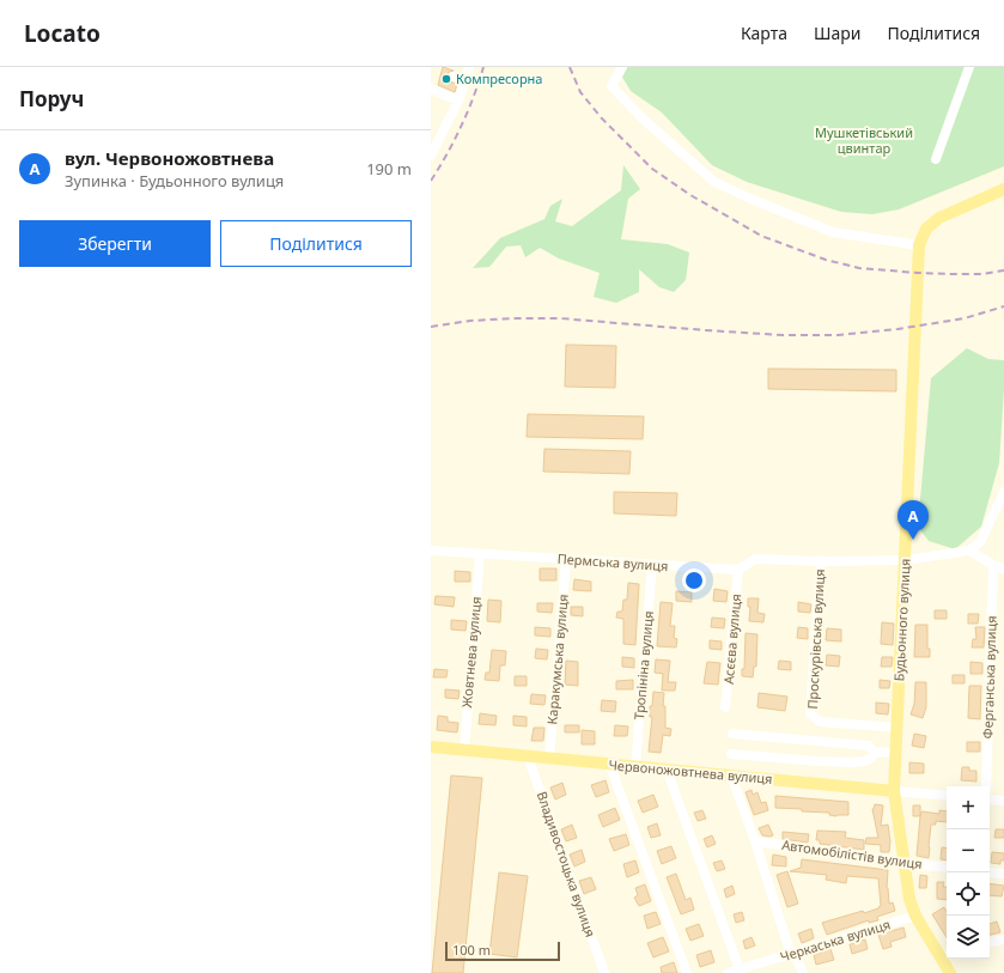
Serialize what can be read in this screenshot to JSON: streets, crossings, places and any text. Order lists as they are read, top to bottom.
{
  "streets": {
    "main road": ["Будьонного вулиця", "Червоножовтнева вулиця"],
    "street": [
      "Пермська вулиця",
      "Асєєва вулиця",
      "Проскурівська вулиця",
      "Жовтнева вулиця",
      "Каракумська вулиця",
      "Тропініна вулиця",
      "Ферганська вулиця",
      "Автомобілістів вулиця",
      "Владивостоцька вулиця",
      "Черкаська вулиця"
    ]
  },
  "crossings": [
    ["Пермська вулиця", "Асєєва вулиця"],
    ["Пермська вулиця", "Жовтнева вулиця"],
    ["Пермська вулиця", "Каракумська вулиця"],
    ["Пермська вулиця", "Тропініна вулиця"],
    ["Будьонного вулиця", "Проскурівська вулиця"],
    ["Будьонного вулиця", "Червоножовтнева вулиця"],
    ["Будьонного вулиця", "Автомобілістів вулиця"],
    ["Будьонного вулиця", "Черкаська вулиця"],
    ["Жовтнева вулиця", "Червоножовтнева вулиця"],
    ["Каракумська вулиця", "Червоножовтнева вулиця"],
    ["Тропініна вулиця", "Червоножовтнева вулиця"],
    ["Червоножовтнева вулиця", "Владивостоцька вулиця"]
  ],
  "parks": ["Мушкетівський цвинтар"],
  "places": ["Компресорна"],
  "scale_bar": "100 m",
  "page": {
    "header": "Locato",
    "nav": ["Карта", "Шари", "Поділитися"],
    "heading": "Поруч",
    "list": [
      {
        "mark": "A",
        "name": "вул. Червоножовтнева",
        "note": "Зупинка · Будьонного вулиця",
        "value": "190 m"
      }
    ],
    "buttons": ["Зберегти", "Поділитися"],
    "pins": "A",
    "map_buttons": ["+", "−"],
    "scale": "100 m"
  }
}
